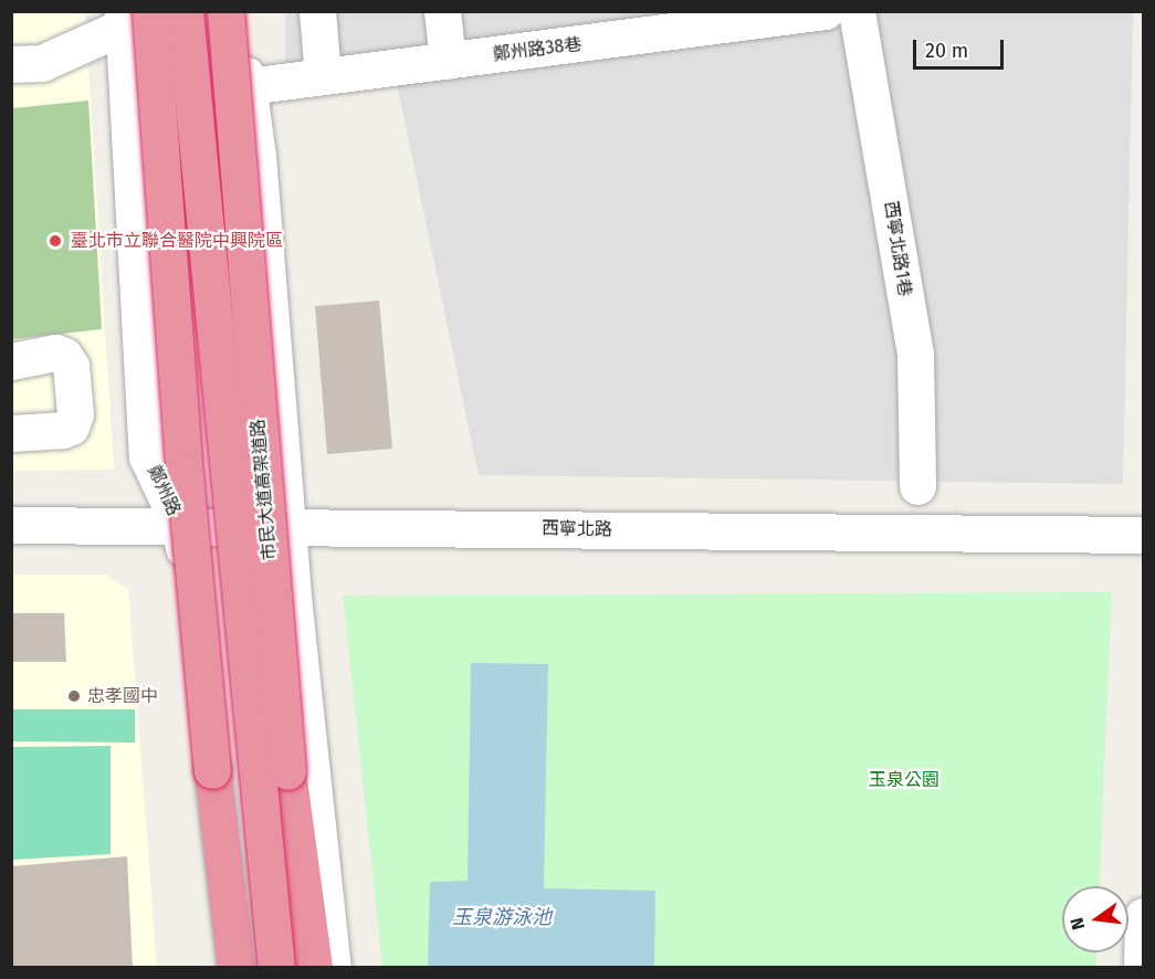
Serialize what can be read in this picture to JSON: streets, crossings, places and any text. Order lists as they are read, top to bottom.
{
  "streets": {
    "highway": ["市民大道高架道路"],
    "street": [
      "鄭州路38巷",
      "西寧北路1巷",
      "鄭州路",
      "西寧北路"
    ]
  },
  "crossings": [
    ["鄭州路", "西寧北路"]
  ],
  "water": ["玉泉游泳池"],
  "parks": ["玉泉公園"],
  "places": ["臺北市立聯合醫院中興院區", "忠孝國中"],
  "scale_bar": "20 m",
  "north": "left"
}
